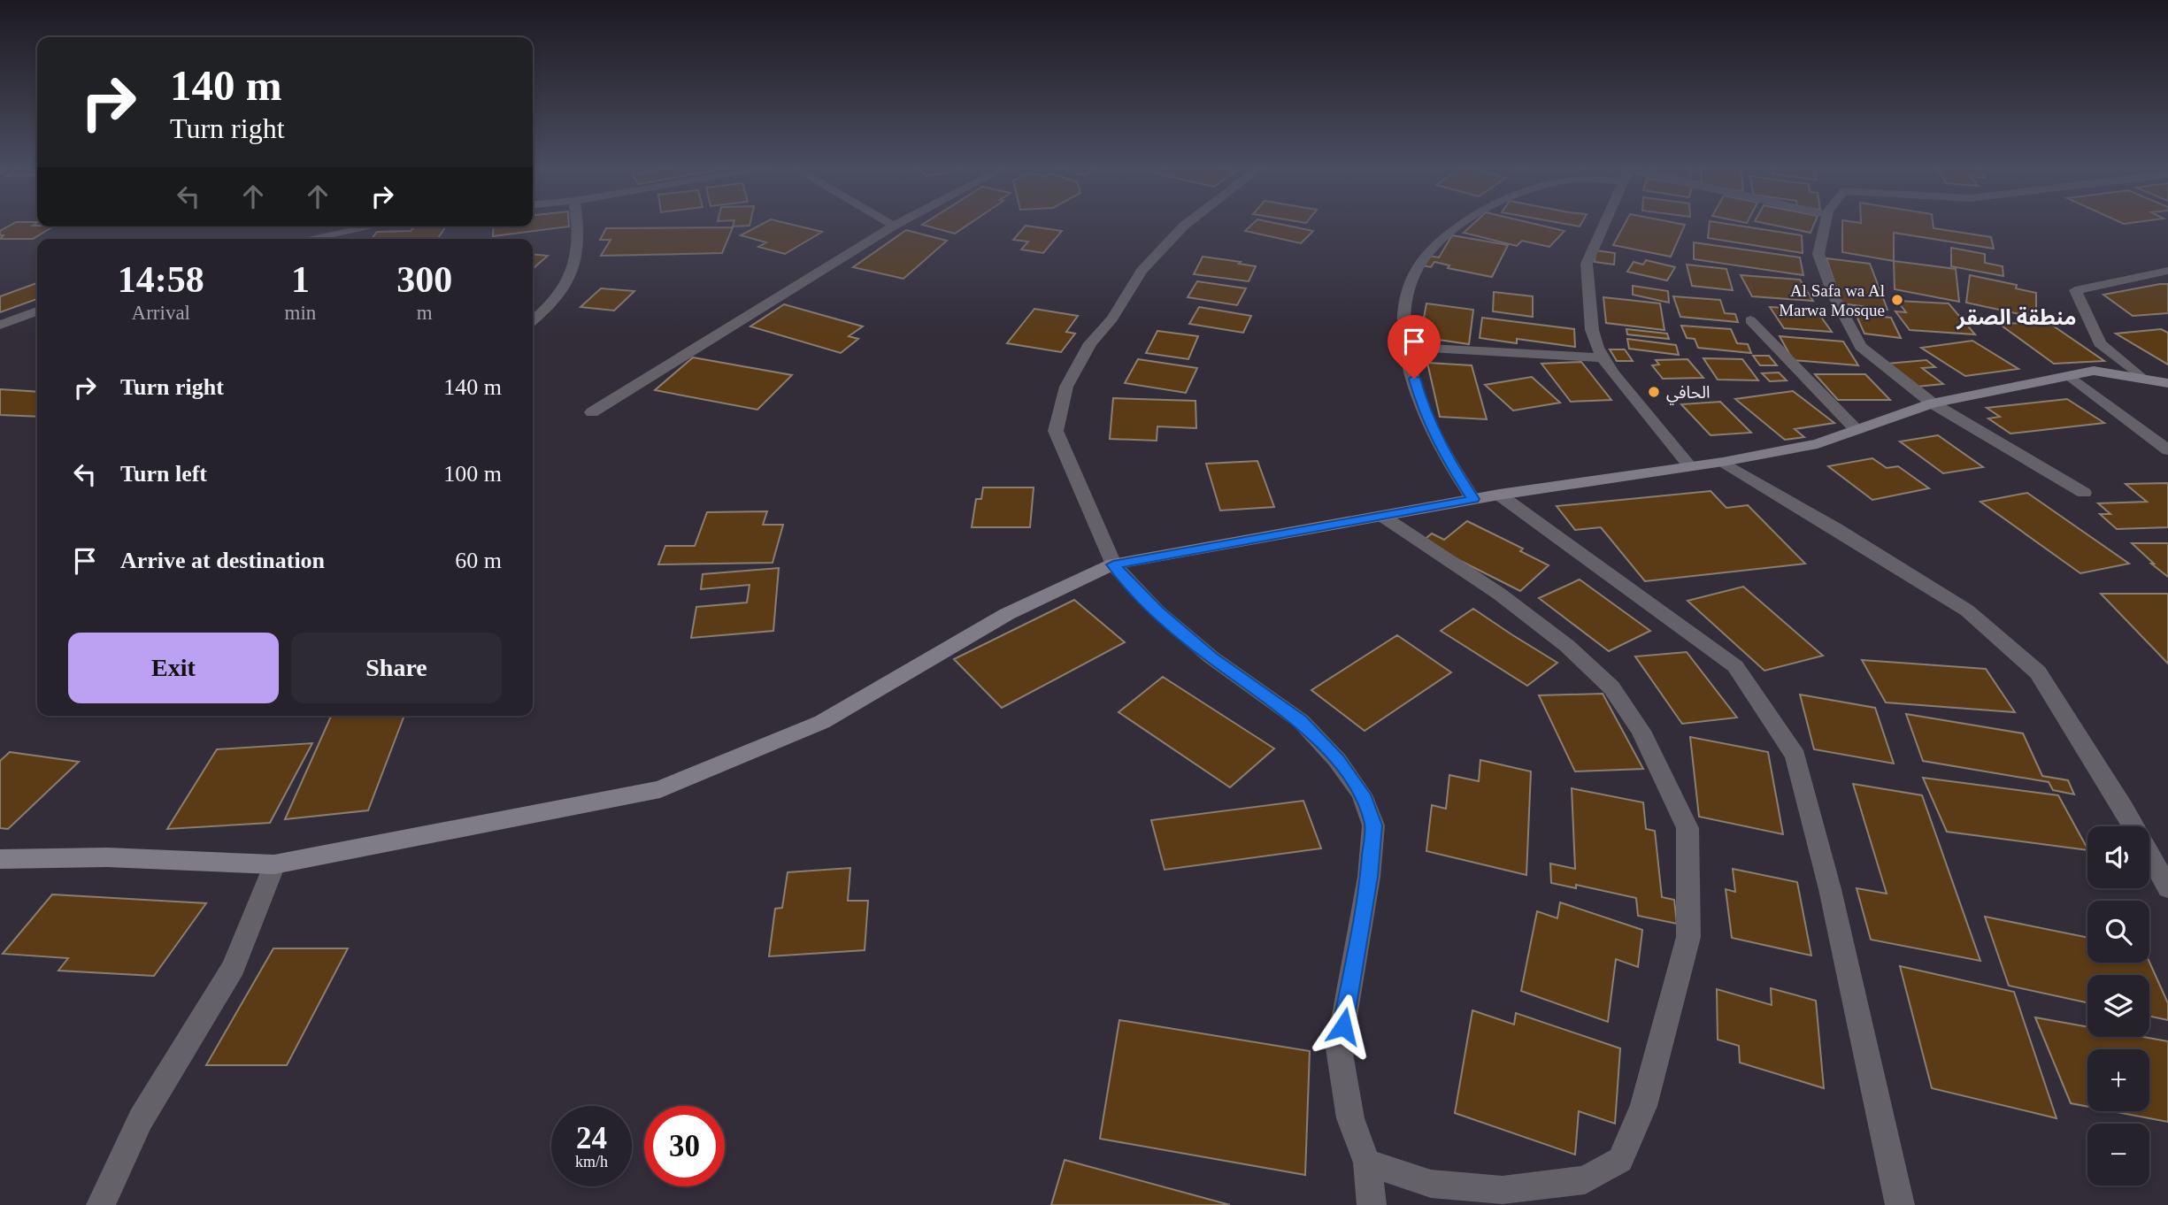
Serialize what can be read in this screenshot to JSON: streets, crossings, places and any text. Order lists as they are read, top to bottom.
{
  "districts": ["منطقة الصقر"],
  "places": ["Al Safa wa Al Marwa Mosque", "الحافي"],
  "page": {
    "turn": ["140 m", "Turn right"],
    "eta": [
      "14:58",
      "Arrival",
      "1",
      "min",
      "300",
      "m"
    ],
    "list": [
      {
        "name": "Turn right",
        "value": "140 m"
      },
      {
        "name": "Turn left",
        "value": "100 m"
      },
      {
        "name": "Arrive at destination",
        "value": "60 m"
      }
    ],
    "buttons": ["Exit", "Share"],
    "map_buttons": ["+", "−"],
    "speed": "24 km/h",
    "limit": "30"
  }
}
